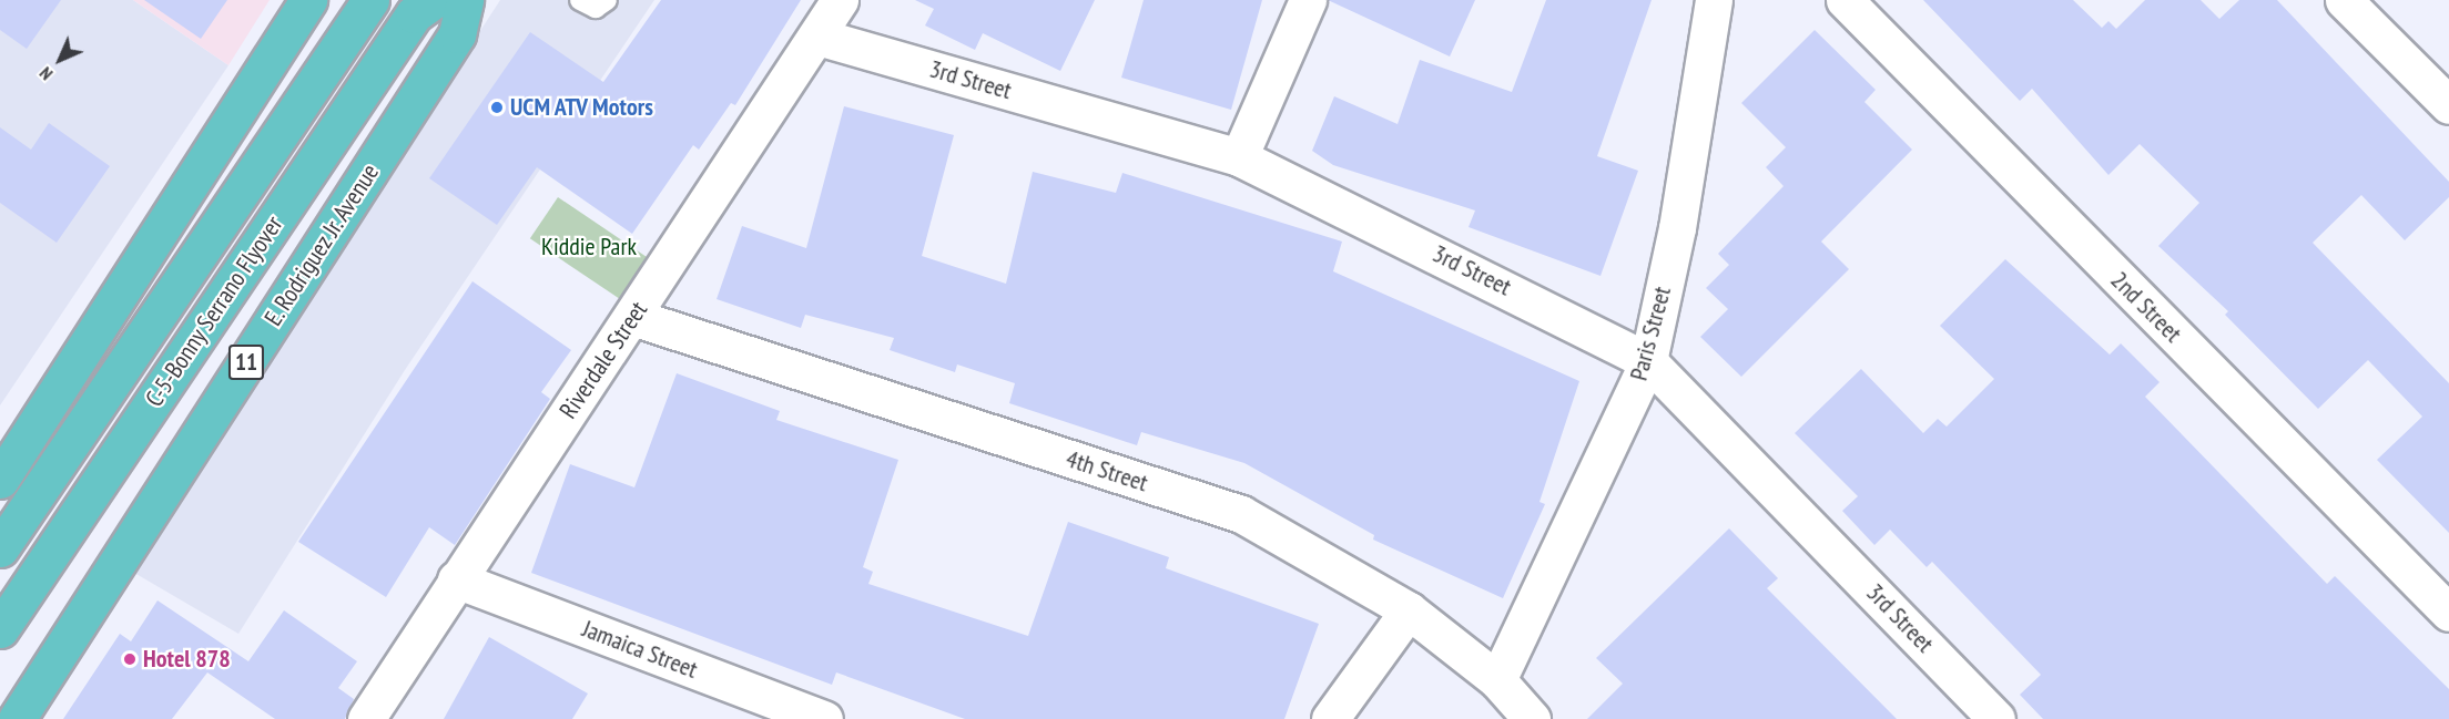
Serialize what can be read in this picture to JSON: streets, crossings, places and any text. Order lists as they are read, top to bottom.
{
  "streets": {
    "main road": ["E. Rodriguez Jr. Avenue", "C-5-Bonny Serrano Flyover", "11"],
    "street": [
      "3rd Street",
      "2nd Street",
      "Paris Street",
      "Riverdale Street",
      "4th Street",
      "Jamaica Street"
    ]
  },
  "crossings": [
    ["3rd Street", "Paris Street"],
    ["3rd Street", "Riverdale Street"],
    ["Paris Street", "4th Street"],
    ["Riverdale Street", "4th Street"],
    ["Riverdale Street", "Jamaica Street"]
  ],
  "parks": ["Kiddie Park"],
  "places": ["UCM ATV Motors", "Hotel 878"],
  "north": "bottom left"
}
